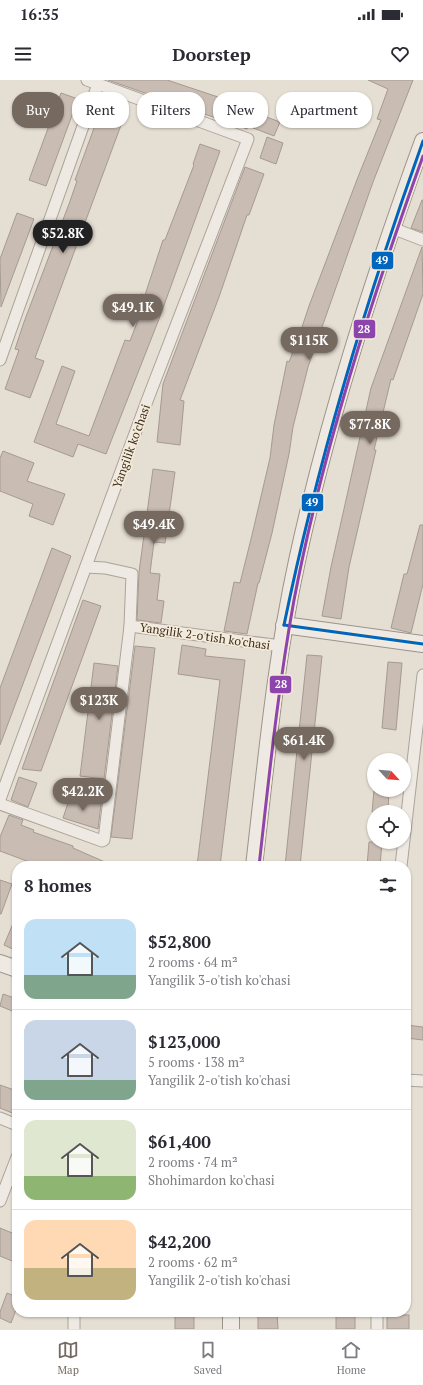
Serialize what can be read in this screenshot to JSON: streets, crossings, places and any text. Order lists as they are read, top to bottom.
{
  "streets": {
    "street": ["Yangilik ko'chasi", "Yangilik 2-o'tish ko'chasi"]
  },
  "crossings": [
    ["Yangilik ko'chasi", "Yangilik 2-o'tish ko'chasi"]
  ],
  "lines": ["transit line 49", "transit line 28"],
  "north": "bottom right",
  "page": {
    "status": "16:35",
    "header": "Doorstep",
    "chip": [
      "Buy",
      "Rent",
      "Filters",
      "New",
      "Apartment"
    ],
    "price": [
      "$52.8K",
      "$49.1K",
      "$115K",
      "$77.8K",
      "$49.4K",
      "$123K",
      "$61.4K",
      "$42.2K"
    ],
    "heading": "8 homes",
    "list": [
      {
        "name": "$52,800",
        "note": "2 rooms · 64 m² · Yangilik 3-o'tish ko'chasi"
      },
      {
        "name": "$123,000",
        "note": "5 rooms · 138 m² · Yangilik 2-o'tish ko'chasi"
      },
      {
        "name": "$61,400",
        "note": "2 rooms · 74 m² · Shohimardon ko'chasi"
      },
      {
        "name": "$42,200",
        "note": "2 rooms · 62 m² · Yangilik 2-o'tish ko'chasi"
      }
    ],
    "tabs": ["Map", "Saved", "Home"]
  }
}
